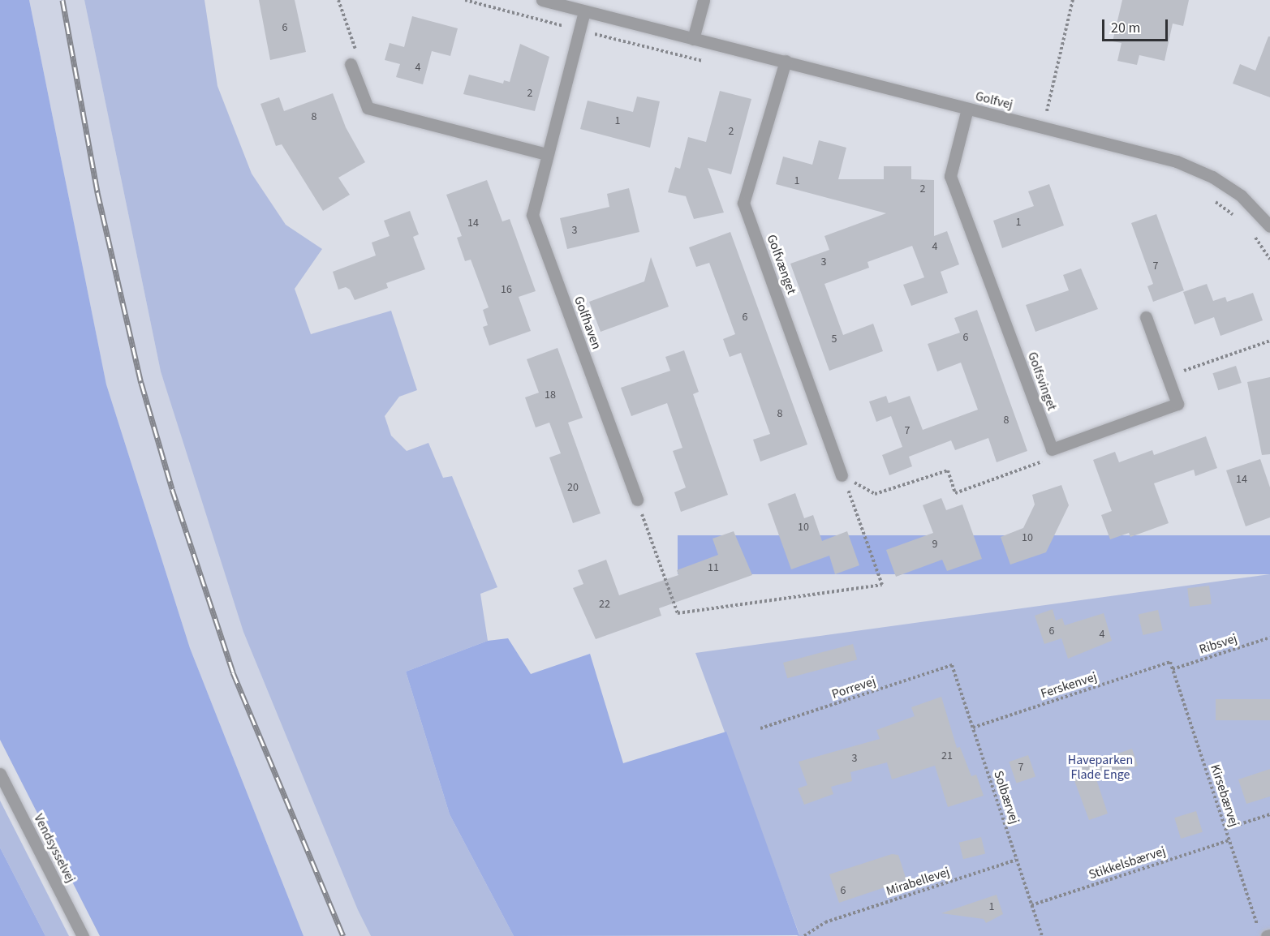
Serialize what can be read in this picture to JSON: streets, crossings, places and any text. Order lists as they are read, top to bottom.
{
  "streets": {
    "street": [
      "Golfvej",
      "Golfvænget",
      "Golfhaven",
      "Golfsvinget",
      "Vendsysselvej"
    ],
    "path": [
      "Ribsvej",
      "Ferskenvej",
      "Porrevej",
      "Kirsebærvej",
      "Solbærvej",
      "Stikkelsbærvej",
      "Mirabellevej"
    ]
  },
  "crossings": [
    ["Golfvej", "Golfvænget"],
    ["Golfvej", "Golfhaven"],
    ["Golfvej", "Golfsvinget"],
    ["Ribsvej", "Kirsebærvej"],
    ["Ferskenvej", "Kirsebærvej"],
    ["Ferskenvej", "Solbærvej"],
    ["Porrevej", "Solbærvej"],
    ["Kirsebærvej", "Stikkelsbærvej"],
    ["Solbærvej", "Stikkelsbærvej"],
    ["Solbærvej", "Mirabellevej"]
  ],
  "parks": ["Haveparken Flade Enge"],
  "house_numbers": [
    "6",
    "4",
    "2",
    "8",
    "1",
    "2",
    "1",
    "2",
    "1",
    "14",
    "3",
    "4",
    "3",
    "7",
    "16",
    "6",
    "6",
    "5",
    "18",
    "8",
    "8",
    "7",
    "14",
    "20",
    "10",
    "10",
    "9",
    "11",
    "22",
    "6",
    "4",
    "21",
    "3",
    "7",
    "6",
    "1"
  ],
  "scale_bar": "20 m"
}
